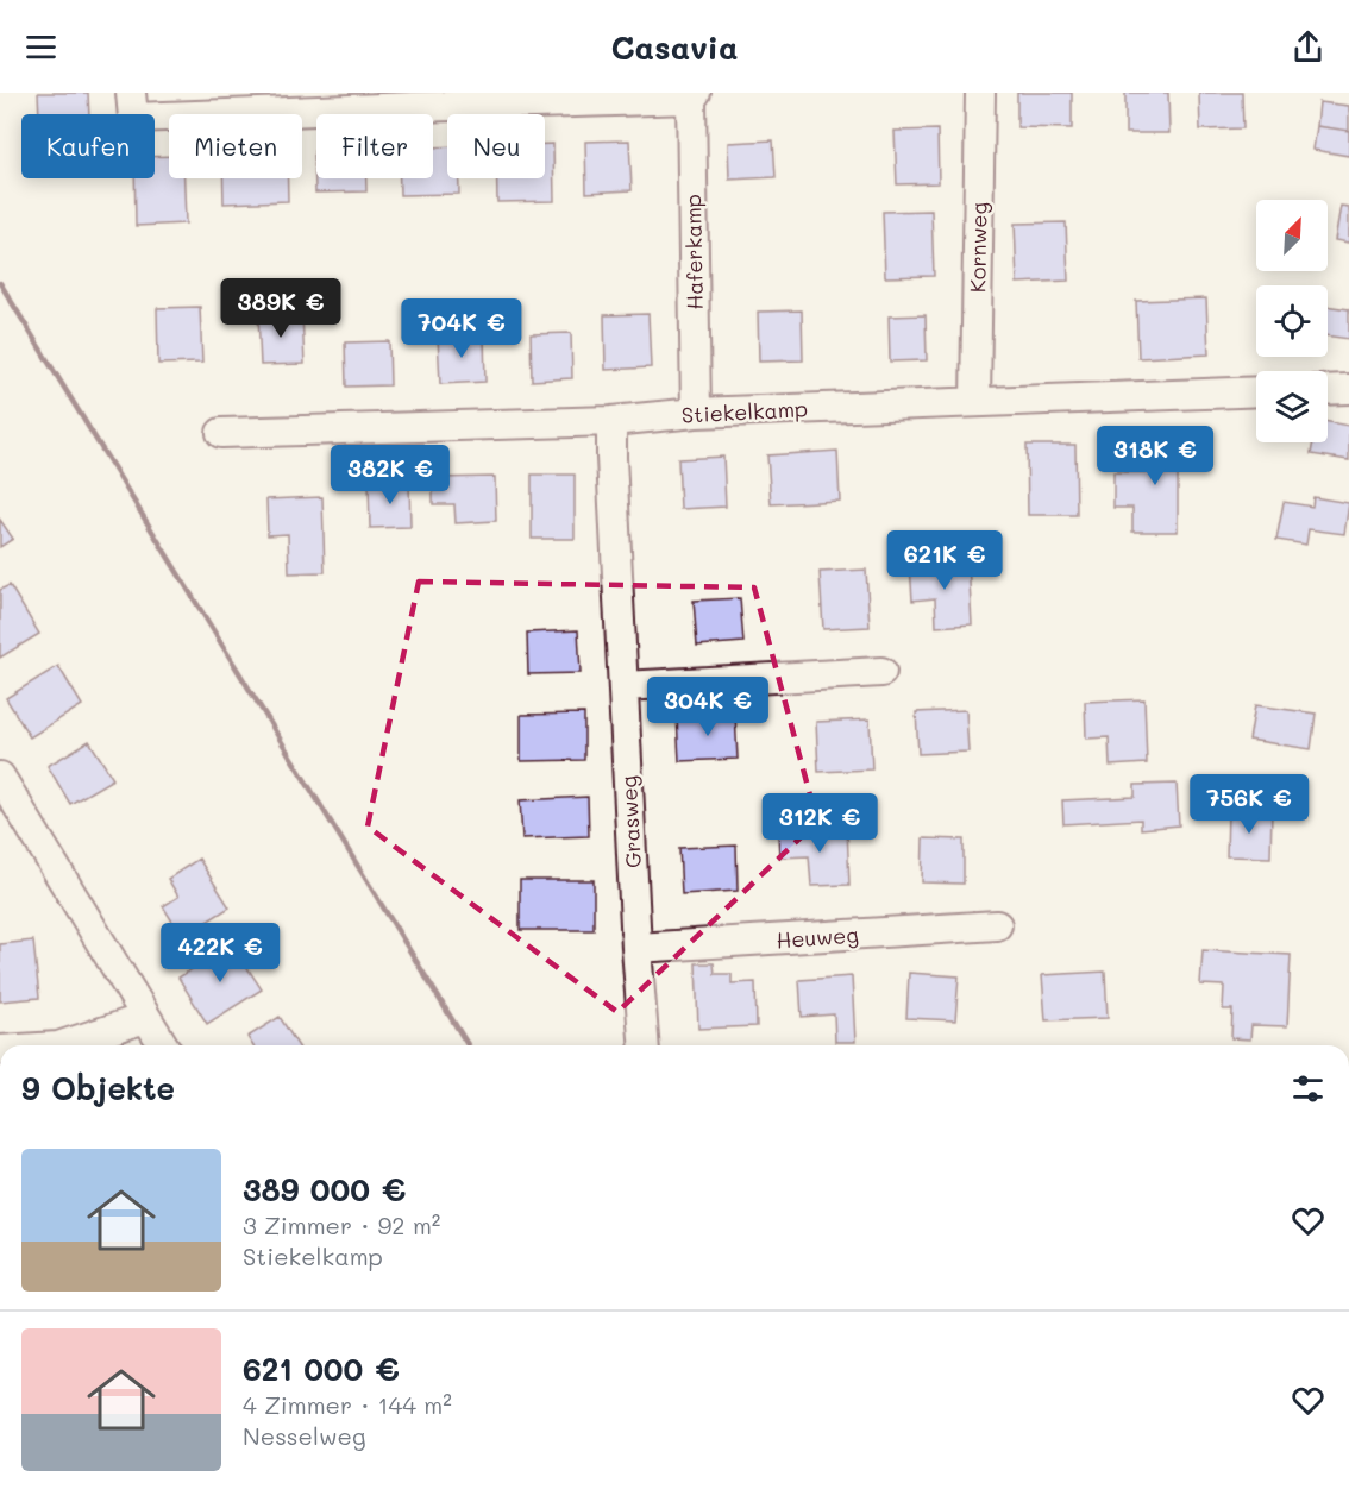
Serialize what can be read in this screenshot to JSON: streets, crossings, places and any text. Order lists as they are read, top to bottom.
{
  "streets": {
    "street": [
      "Kornweg",
      "Haferkamp",
      "Stiekelkamp",
      "Grasweg",
      "Heuweg"
    ]
  },
  "crossings": [
    ["Kornweg", "Stiekelkamp"],
    ["Haferkamp", "Stiekelkamp"],
    ["Stiekelkamp", "Grasweg"],
    ["Grasweg", "Heuweg"]
  ],
  "north": "top right",
  "page": {
    "header": "Casavia",
    "chip": [
      "Kaufen",
      "Mieten",
      "Filter",
      "Neu"
    ],
    "price": [
      "389K €",
      "704K €",
      "318K €",
      "382K €",
      "621K €",
      "304K €",
      "756K €",
      "312K €",
      "422K €"
    ],
    "heading": "9 Objekte",
    "list": [
      {
        "name": "389 000 €",
        "note": "3 Zimmer · 92 m² · Stiekelkamp"
      },
      {
        "name": "621 000 €",
        "note": "4 Zimmer · 144 m² · Nesselweg"
      }
    ]
  }
}
